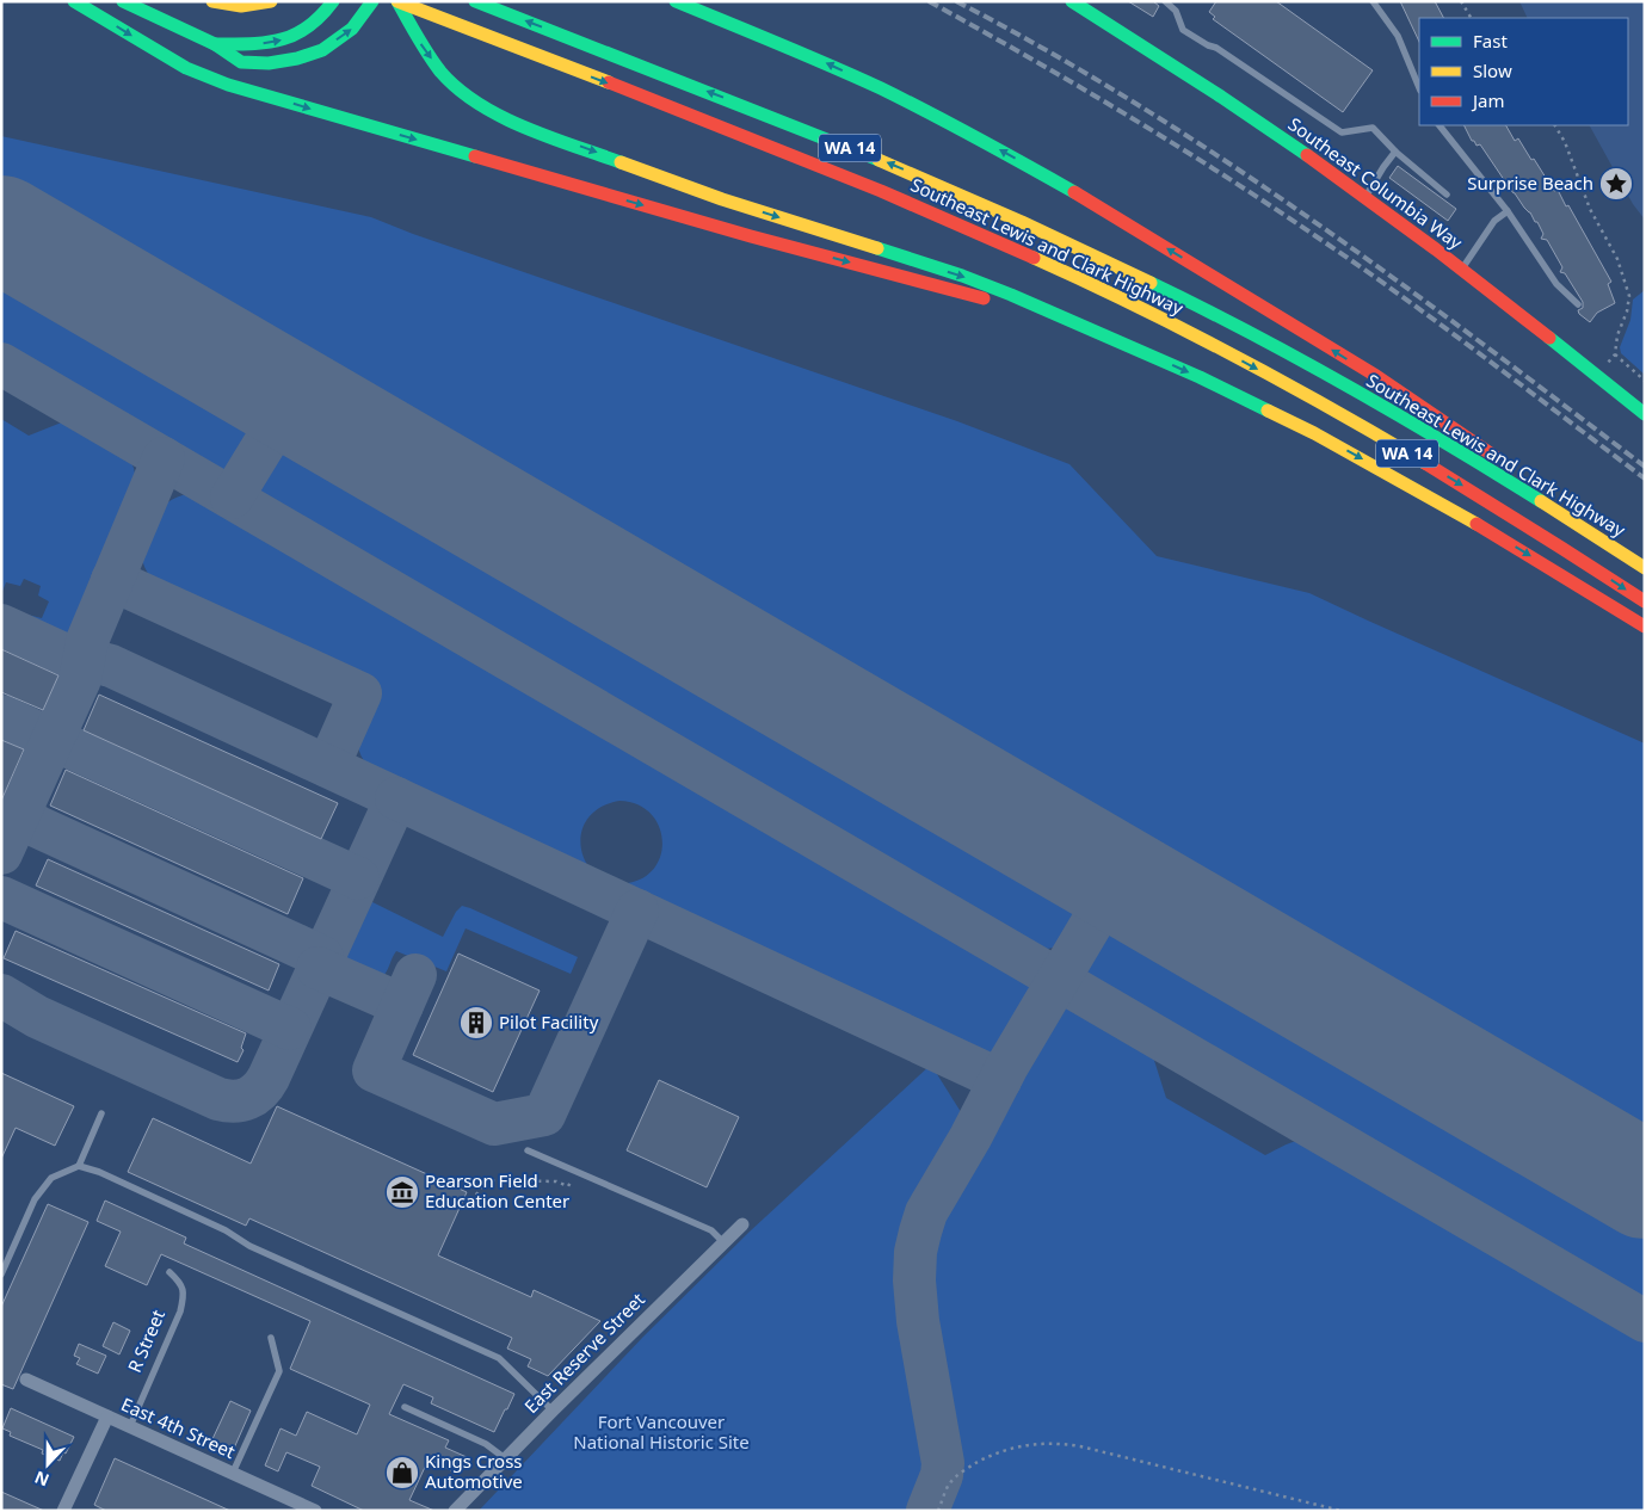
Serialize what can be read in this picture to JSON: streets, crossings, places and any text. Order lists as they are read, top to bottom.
{
  "streets": {
    "main road": ["WA 14", "Southeast Columbia Way", "Southeast Lewis and Clark Highway"],
    "street": ["East Reserve Street", "East 4th Street"],
    "lane": ["R Street"]
  },
  "crossings": [
    ["R Street", "East 4th Street"]
  ],
  "parks": ["Fort Vancouver National Historic Site"],
  "places": {
    "place": ["Surprise Beach"],
    "building": ["Pilot Facility"],
    "museum": ["Pearson Field Education Center"],
    "shop": ["Kings Cross Automotive"]
  },
  "legend": ["Fast", "Slow", "Jam"],
  "north": "bottom"
}
